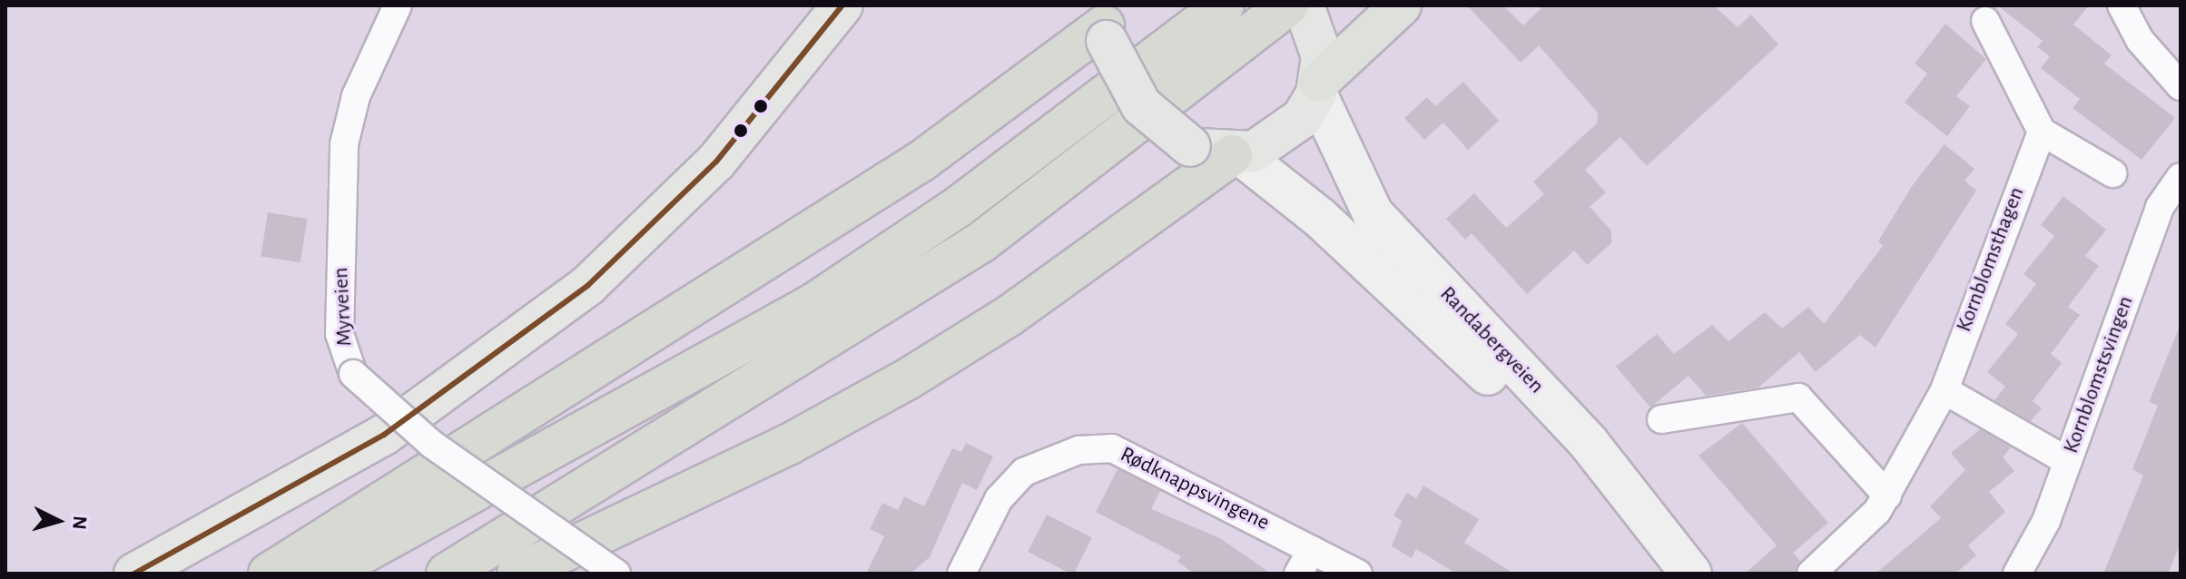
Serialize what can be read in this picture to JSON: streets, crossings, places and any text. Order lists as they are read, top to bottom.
{
  "streets": {
    "main road": ["Randabergveien"],
    "street": [
      "Kornblomsthagen",
      "Myrveien",
      "Kornblomstsvingen",
      "Rødknappsvingene"
    ]
  },
  "north": "right"
}
